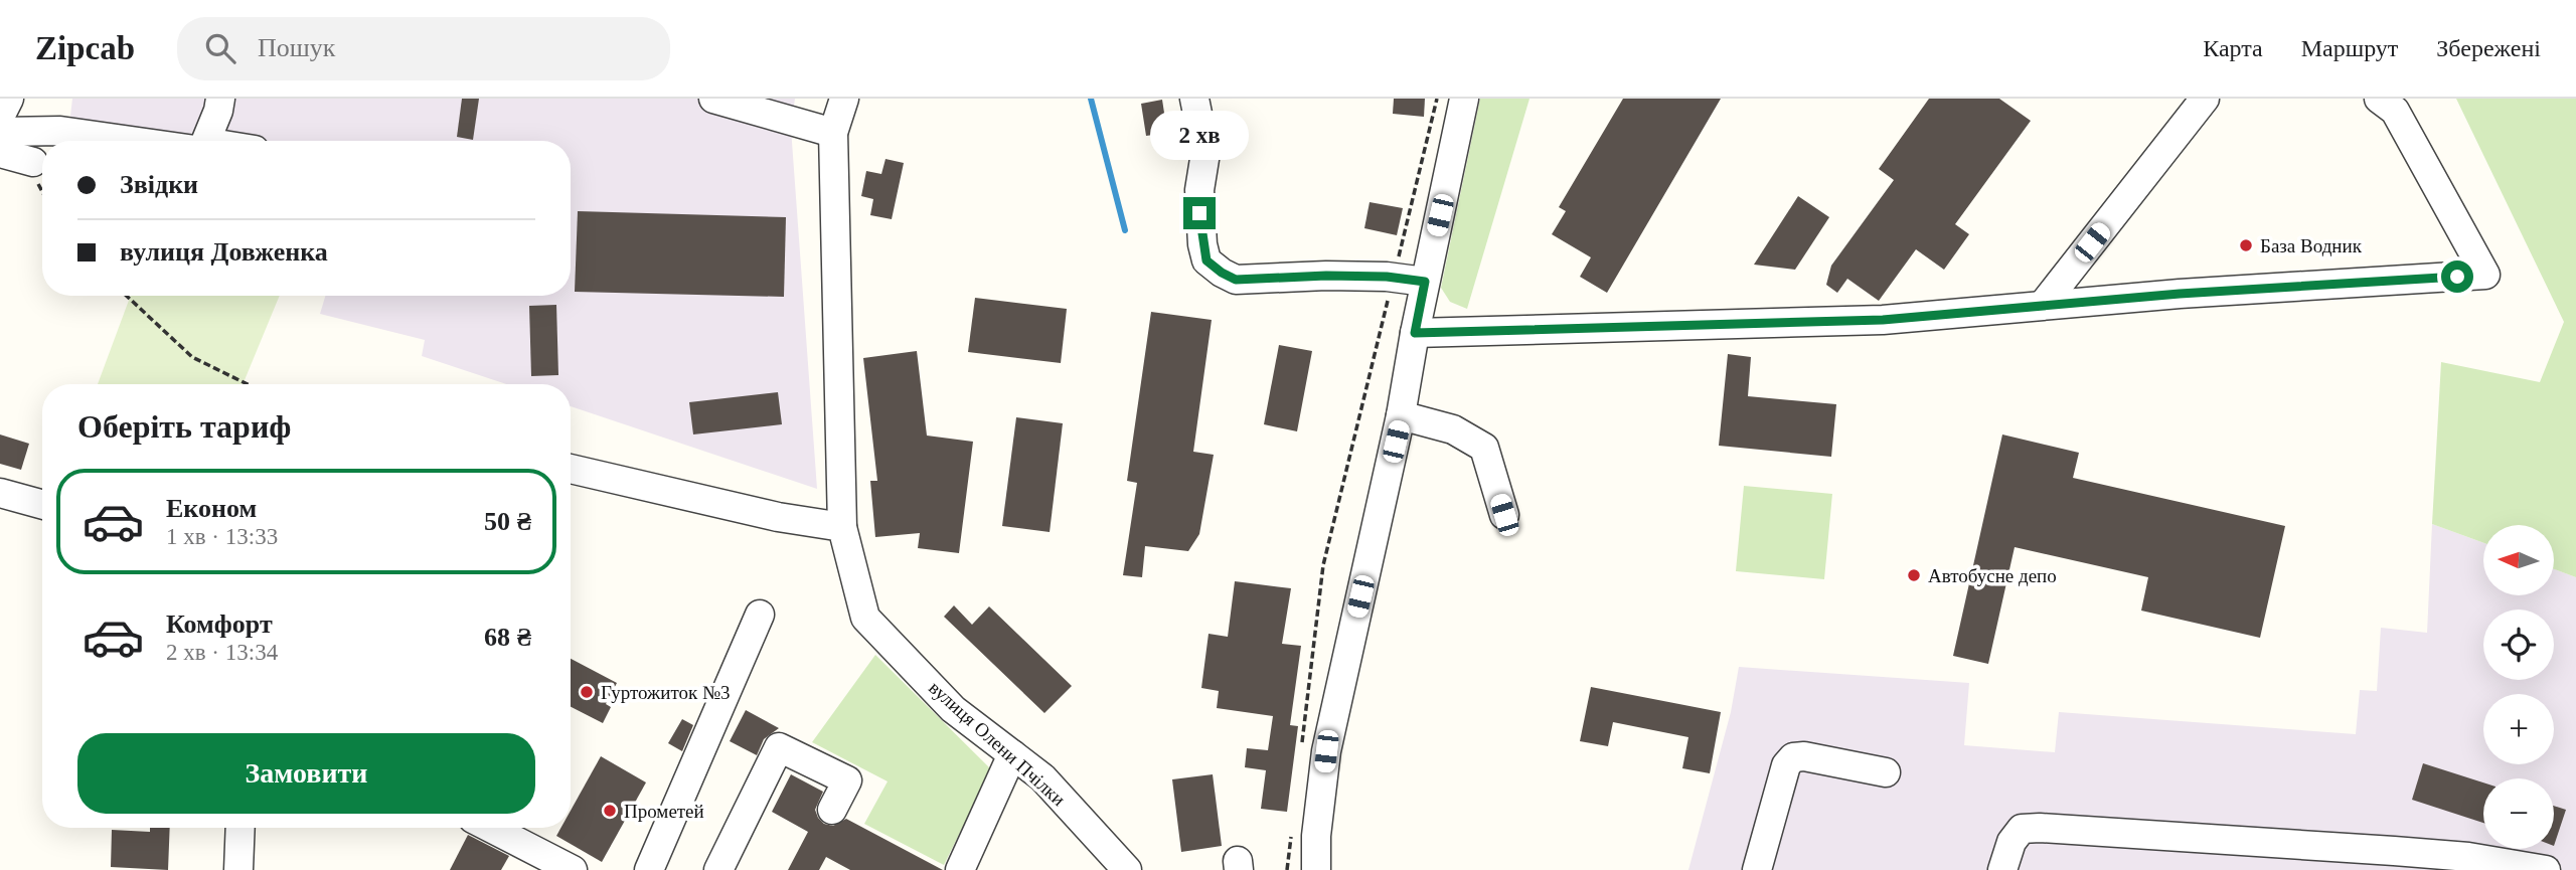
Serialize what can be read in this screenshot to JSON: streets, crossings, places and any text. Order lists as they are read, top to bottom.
{
  "streets": {
    "street": ["вулиця Олени Пчілки"]
  },
  "places": [
    "База Водник",
    "Автобусне депо",
    "Гуртожиток №3",
    "Прометей"
  ],
  "north": "left",
  "page": {
    "header": "Zipcab",
    "search": "Пошук",
    "nav": ["Карта", "Маршрут", "Збережені"],
    "bubble": "2 хв",
    "banner": ["Звідки", "вулиця Довженка"],
    "heading": "Оберіть тариф",
    "list": [
      {
        "name": "Економ",
        "note": "1 хв · 13:33",
        "value": "50 ₴"
      },
      {
        "name": "Комфорт",
        "note": "2 хв · 13:34",
        "value": "68 ₴"
      }
    ],
    "map_buttons": ["+", "−"],
    "buttons": "Замовити"
  }
}
